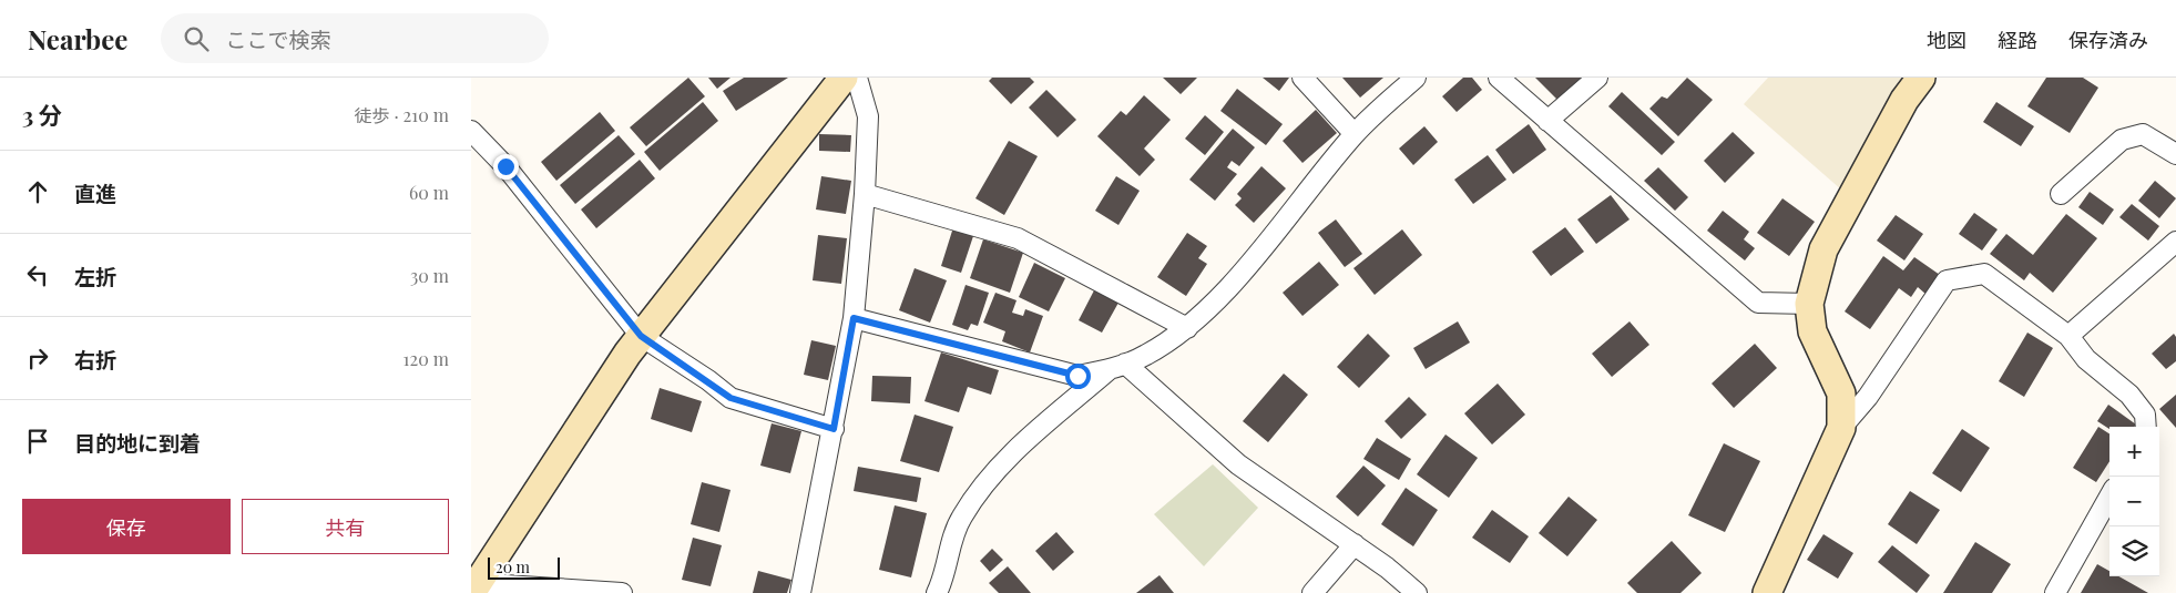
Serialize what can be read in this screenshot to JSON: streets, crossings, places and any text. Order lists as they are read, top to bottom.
{
  "scale_bar": "20 m",
  "page": {
    "header": "Nearbee",
    "search": "ここで検索",
    "nav": ["地図", "経路", "保存済み"],
    "heading": ["3 分", "徒歩 · 210 m"],
    "list": [
      ["直進", "60 m"],
      ["左折", "30 m"],
      ["右折", "120 m"],
      "目的地に到着"
    ],
    "map_buttons": ["+", "−"],
    "buttons": ["保存", "共有"],
    "scale": "20 m"
  }
}
